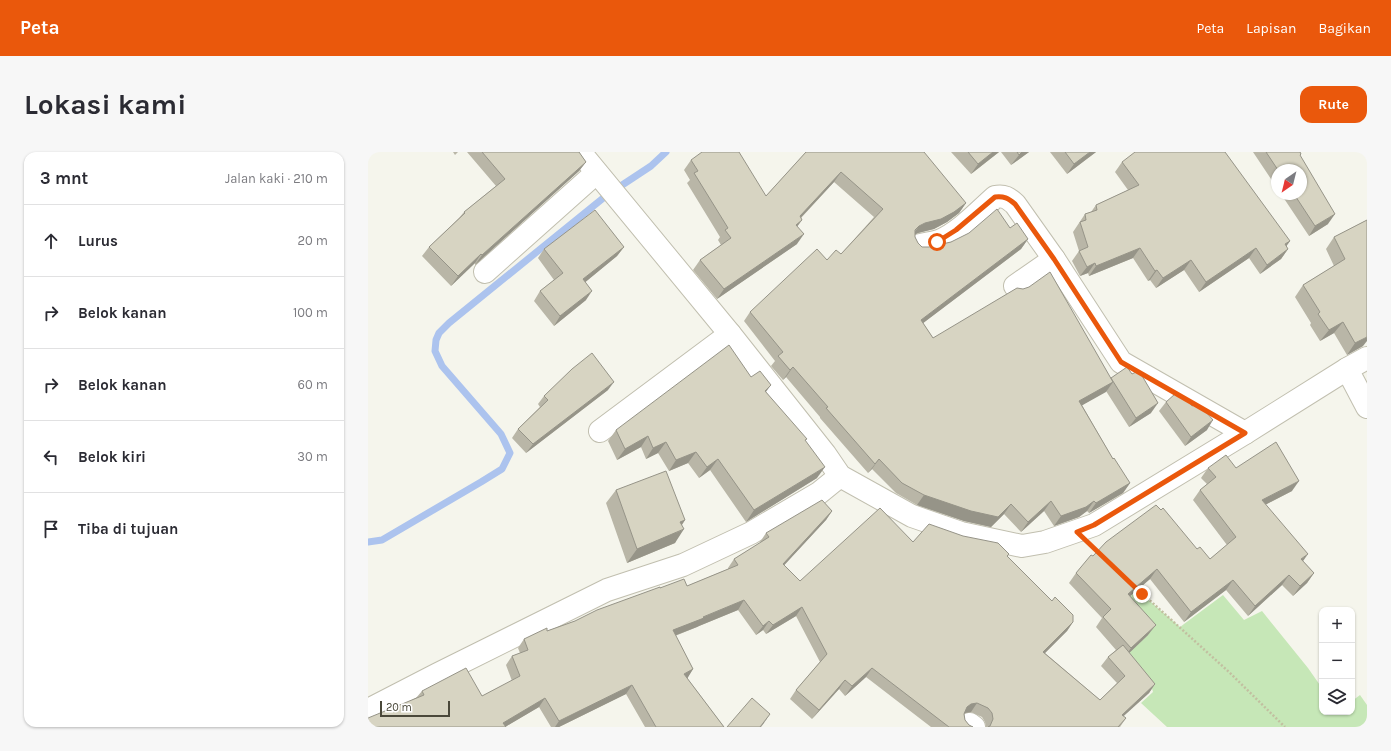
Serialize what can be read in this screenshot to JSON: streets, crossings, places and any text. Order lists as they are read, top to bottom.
{
  "scale_bar": "20 m",
  "north": "bottom left",
  "page": {
    "header": "Peta",
    "nav": ["Peta", "Lapisan", "Bagikan"],
    "buttons": "Rute",
    "title": "Lokasi kami",
    "heading": ["3 mnt", "Jalan kaki · 210 m"],
    "list": [
      ["Lurus", "20 m"],
      ["Belok kanan", "100 m"],
      ["Belok kanan", "60 m"],
      ["Belok kiri", "30 m"],
      "Tiba di tujuan"
    ],
    "map_buttons": ["+", "−"],
    "scale": "20 m"
  }
}
